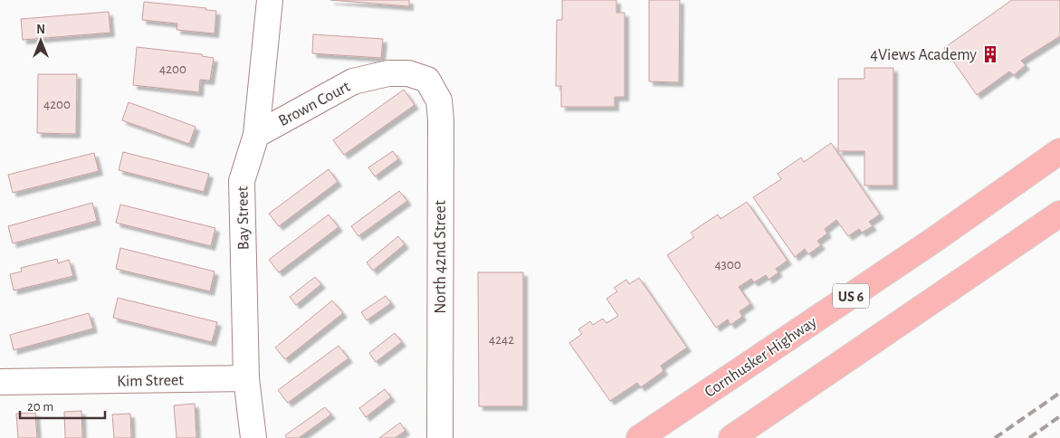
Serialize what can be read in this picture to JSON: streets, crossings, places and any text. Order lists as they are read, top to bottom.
{
  "streets": {
    "main road": ["US 6", "Cornhusker Highway"],
    "street": [
      "Brown Court",
      "Bay Street",
      "North 42nd Street",
      "Kim Street"
    ]
  },
  "crossings": [
    ["Brown Court", "Bay Street"],
    ["Brown Court", "North 42nd Street"],
    ["Bay Street", "Kim Street"]
  ],
  "places": {
    "building": ["4Views Academy"]
  },
  "house_numbers": [
    "4200",
    "4200",
    "4300",
    "4242"
  ],
  "scale_bar": "20 m",
  "north": "top"
}
